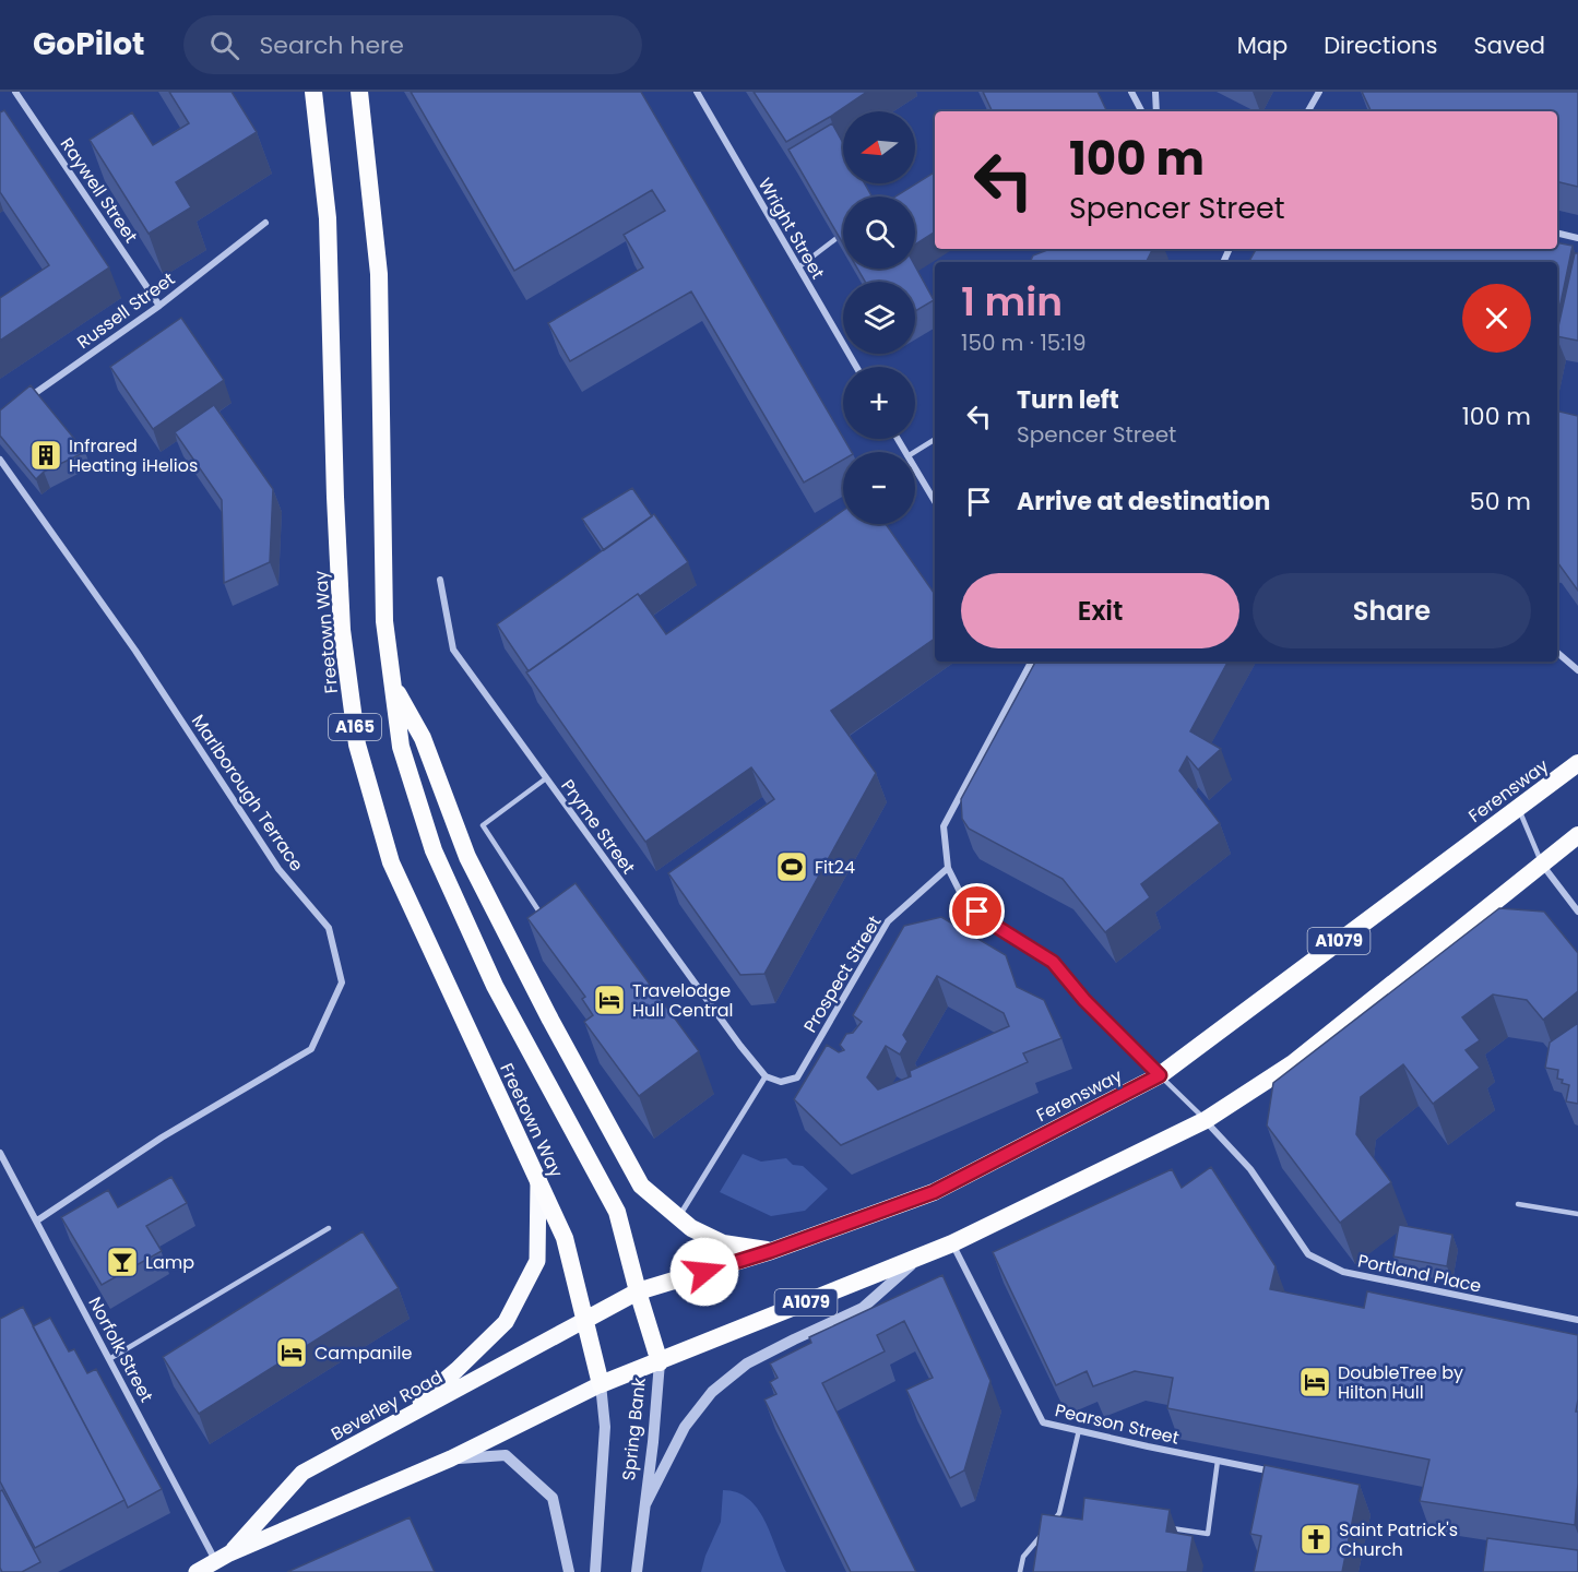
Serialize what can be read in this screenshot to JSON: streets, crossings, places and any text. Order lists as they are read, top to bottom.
{
  "streets": {
    "highway": [
      "Freetown Way",
      "A165",
      "Ferensway",
      "A1079",
      "Spring Bank"
    ],
    "main road": ["Beverley Road"],
    "street": [
      "Raywell Street",
      "Wright Street",
      "Russell Street",
      "Marlborough Terrace",
      "Pryme Street",
      "Prospect Street",
      "Portland Place",
      "Norfolk Street",
      "Pearson Street"
    ]
  },
  "crossings": [
    ["Raywell Street", "Russell Street"],
    ["Freetown Way", "Ferensway"],
    ["Freetown Way", "Beverley Road"],
    ["Freetown Way", "Spring Bank"],
    ["Ferensway", "Beverley Road"],
    ["Ferensway", "Spring Bank"],
    ["Marlborough Terrace", "Norfolk Street"],
    ["Pryme Street", "Prospect Street"],
    ["A1079", "Portland Place"],
    ["A1079", "Pearson Street"],
    ["A1079", "Spring Bank"],
    ["Norfolk Street", "Beverley Road"],
    ["Beverley Road", "Spring Bank"]
  ],
  "places": {
    "building": ["Infrared Heating iHelios"],
    "sports": ["Fit24"],
    "hotel": ["Travelodge Hull Central", "Campanile", "DoubleTree by Hilton Hull"],
    "bar": ["Lamp"],
    "church": ["Saint Patrick's Church"]
  },
  "north": "left",
  "page": {
    "header": "GoPilot",
    "search": "Search here",
    "nav": ["Map", "Directions", "Saved"],
    "map_buttons": ["+", "−"],
    "turn": ["100 m", "Spencer Street"],
    "heading": ["1 min", "150 m · 15:19"],
    "list": [
      {
        "name": "Turn left",
        "note": "Spencer Street",
        "value": "100 m"
      },
      {
        "name": "Arrive at destination",
        "value": "50 m"
      }
    ],
    "buttons": ["Exit", "Share"]
  }
}
